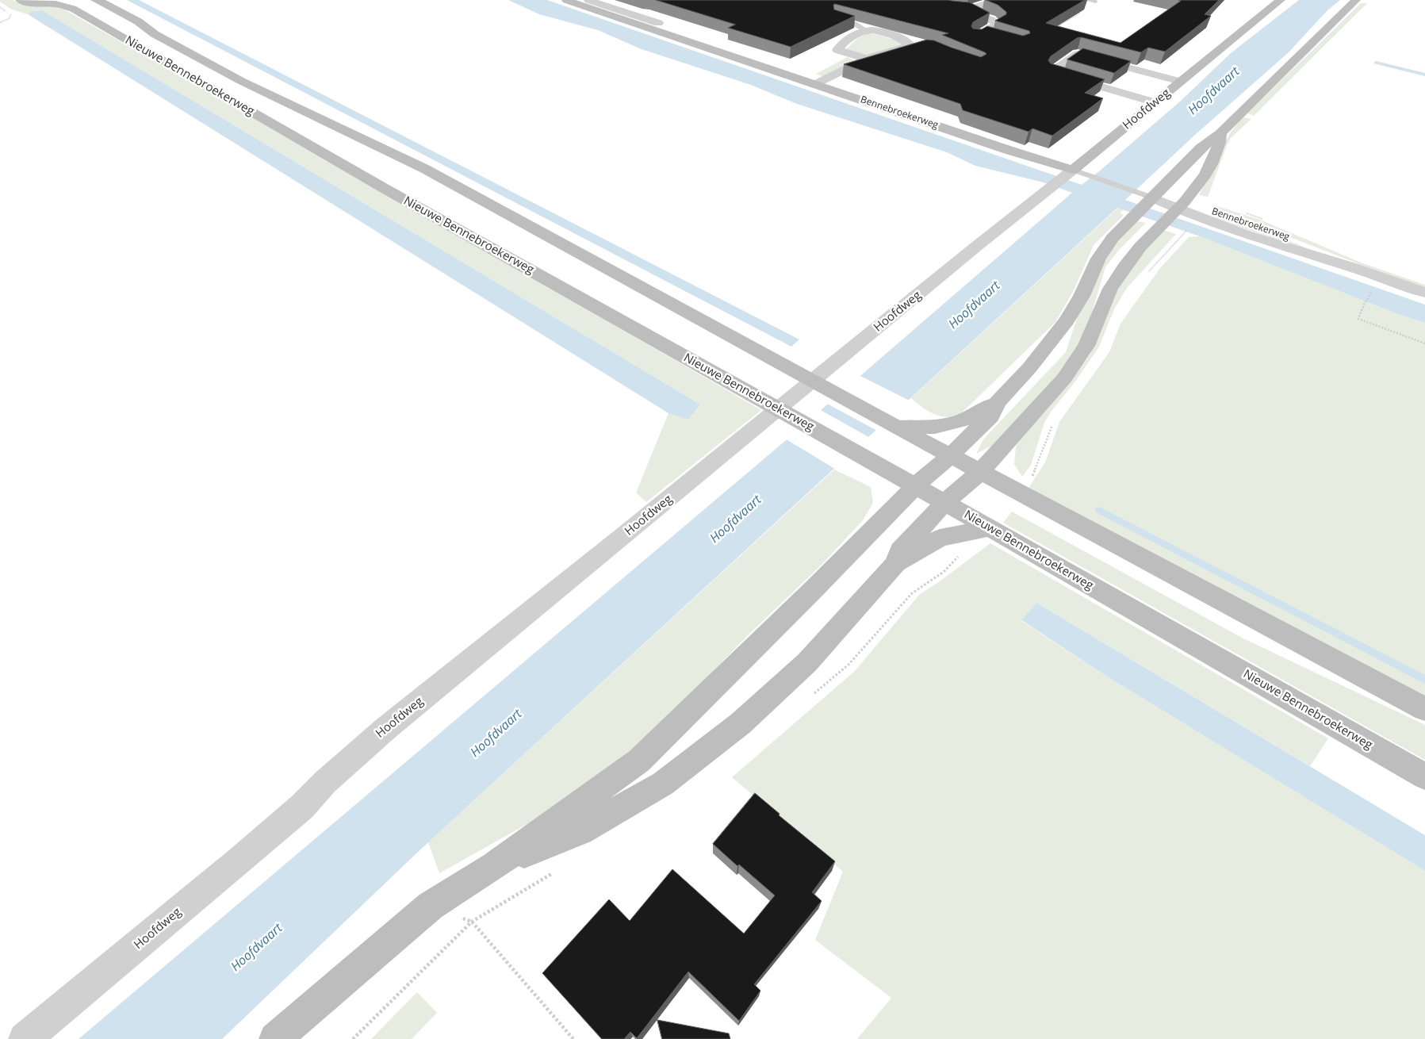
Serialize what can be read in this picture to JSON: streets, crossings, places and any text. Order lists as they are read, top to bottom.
{
  "streets": {
    "street": ["Nieuwe Bennebroekerweg", "Hoofdweg", "Bennebroekerweg"]
  },
  "crossings": [
    ["Hoofdweg", "Bennebroekerweg"]
  ],
  "water": ["Hoofdvaart"]
}
